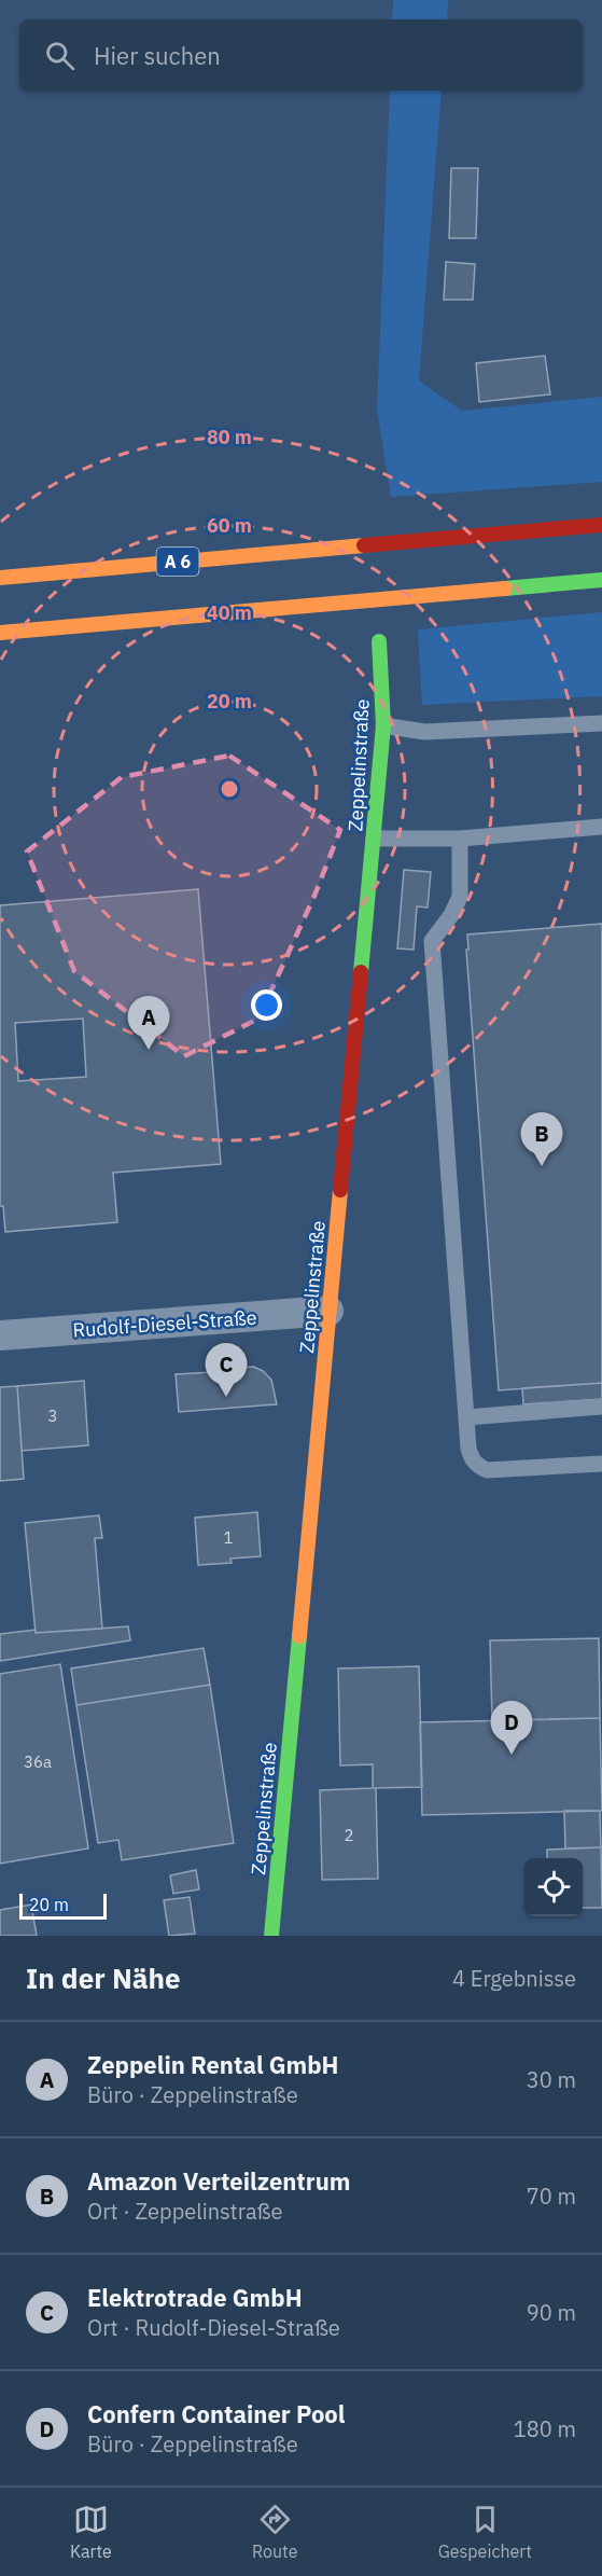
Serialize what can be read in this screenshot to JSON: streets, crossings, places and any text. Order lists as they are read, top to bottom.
{
  "streets": {
    "main road": ["A 6", "Zeppelinstraße"],
    "street": ["Rudolf-Diesel-Straße"]
  },
  "crossings": [
    ["Zeppelinstraße", "Rudolf-Diesel-Straße"]
  ],
  "house_numbers": [
    "3",
    "1",
    "36a",
    "2"
  ],
  "scale_bar": "20 m",
  "page": {
    "search": "Hier suchen",
    "pins": [
      "A",
      "B",
      "C",
      "D"
    ],
    "scale": "20 m",
    "heading": ["In der Nähe", "4 Ergebnisse"],
    "list": [
      {
        "mark": "A",
        "name": "Zeppelin Rental GmbH",
        "note": "Büro · Zeppelinstraße",
        "value": "30 m"
      },
      {
        "mark": "B",
        "name": "Amazon Verteilzentrum",
        "note": "Ort · Zeppelinstraße",
        "value": "70 m"
      },
      {
        "mark": "C",
        "name": "Elektrotrade GmbH",
        "note": "Ort · Rudolf-Diesel-Straße",
        "value": "90 m"
      },
      {
        "mark": "D",
        "name": "Confern Container Pool",
        "note": "Büro · Zeppelinstraße",
        "value": "180 m"
      }
    ],
    "nav": ["Karte", "Route", "Gespeichert"]
  },
  "rings": [
    "80 m",
    "60 m",
    "40 m",
    "20 m"
  ]
}
